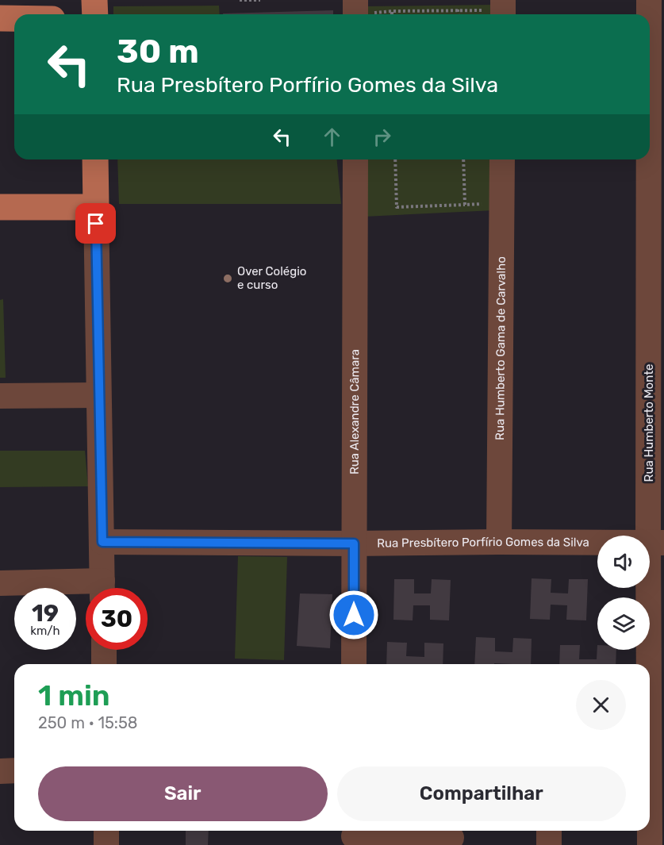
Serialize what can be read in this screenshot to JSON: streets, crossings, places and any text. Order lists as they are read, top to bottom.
{
  "streets": {
    "street": [
      "Rua Humberto Gama de Carvalho",
      "Rua Alexandre Câmara",
      "Rua Humberto Monte",
      "Rua Presbítero Porfírio Gomes da Silva"
    ]
  },
  "crossings": [
    ["Rua Humberto Gama de Carvalho", "Rua Presbítero Porfírio Gomes da Silva"],
    ["Rua Alexandre Câmara", "Rua Presbítero Porfírio Gomes da Silva"],
    ["Rua Humberto Monte", "Rua Presbítero Porfírio Gomes da Silva"]
  ],
  "places": ["Over Colégio e curso"],
  "page": {
    "turn": ["30 m", "Rua Presbítero Porfírio Gomes da Silva"],
    "speed": "19 km/h",
    "limit": "30",
    "heading": ["1 min", "250 m · 15:58"],
    "buttons": ["Sair", "Compartilhar"]
  }
}
